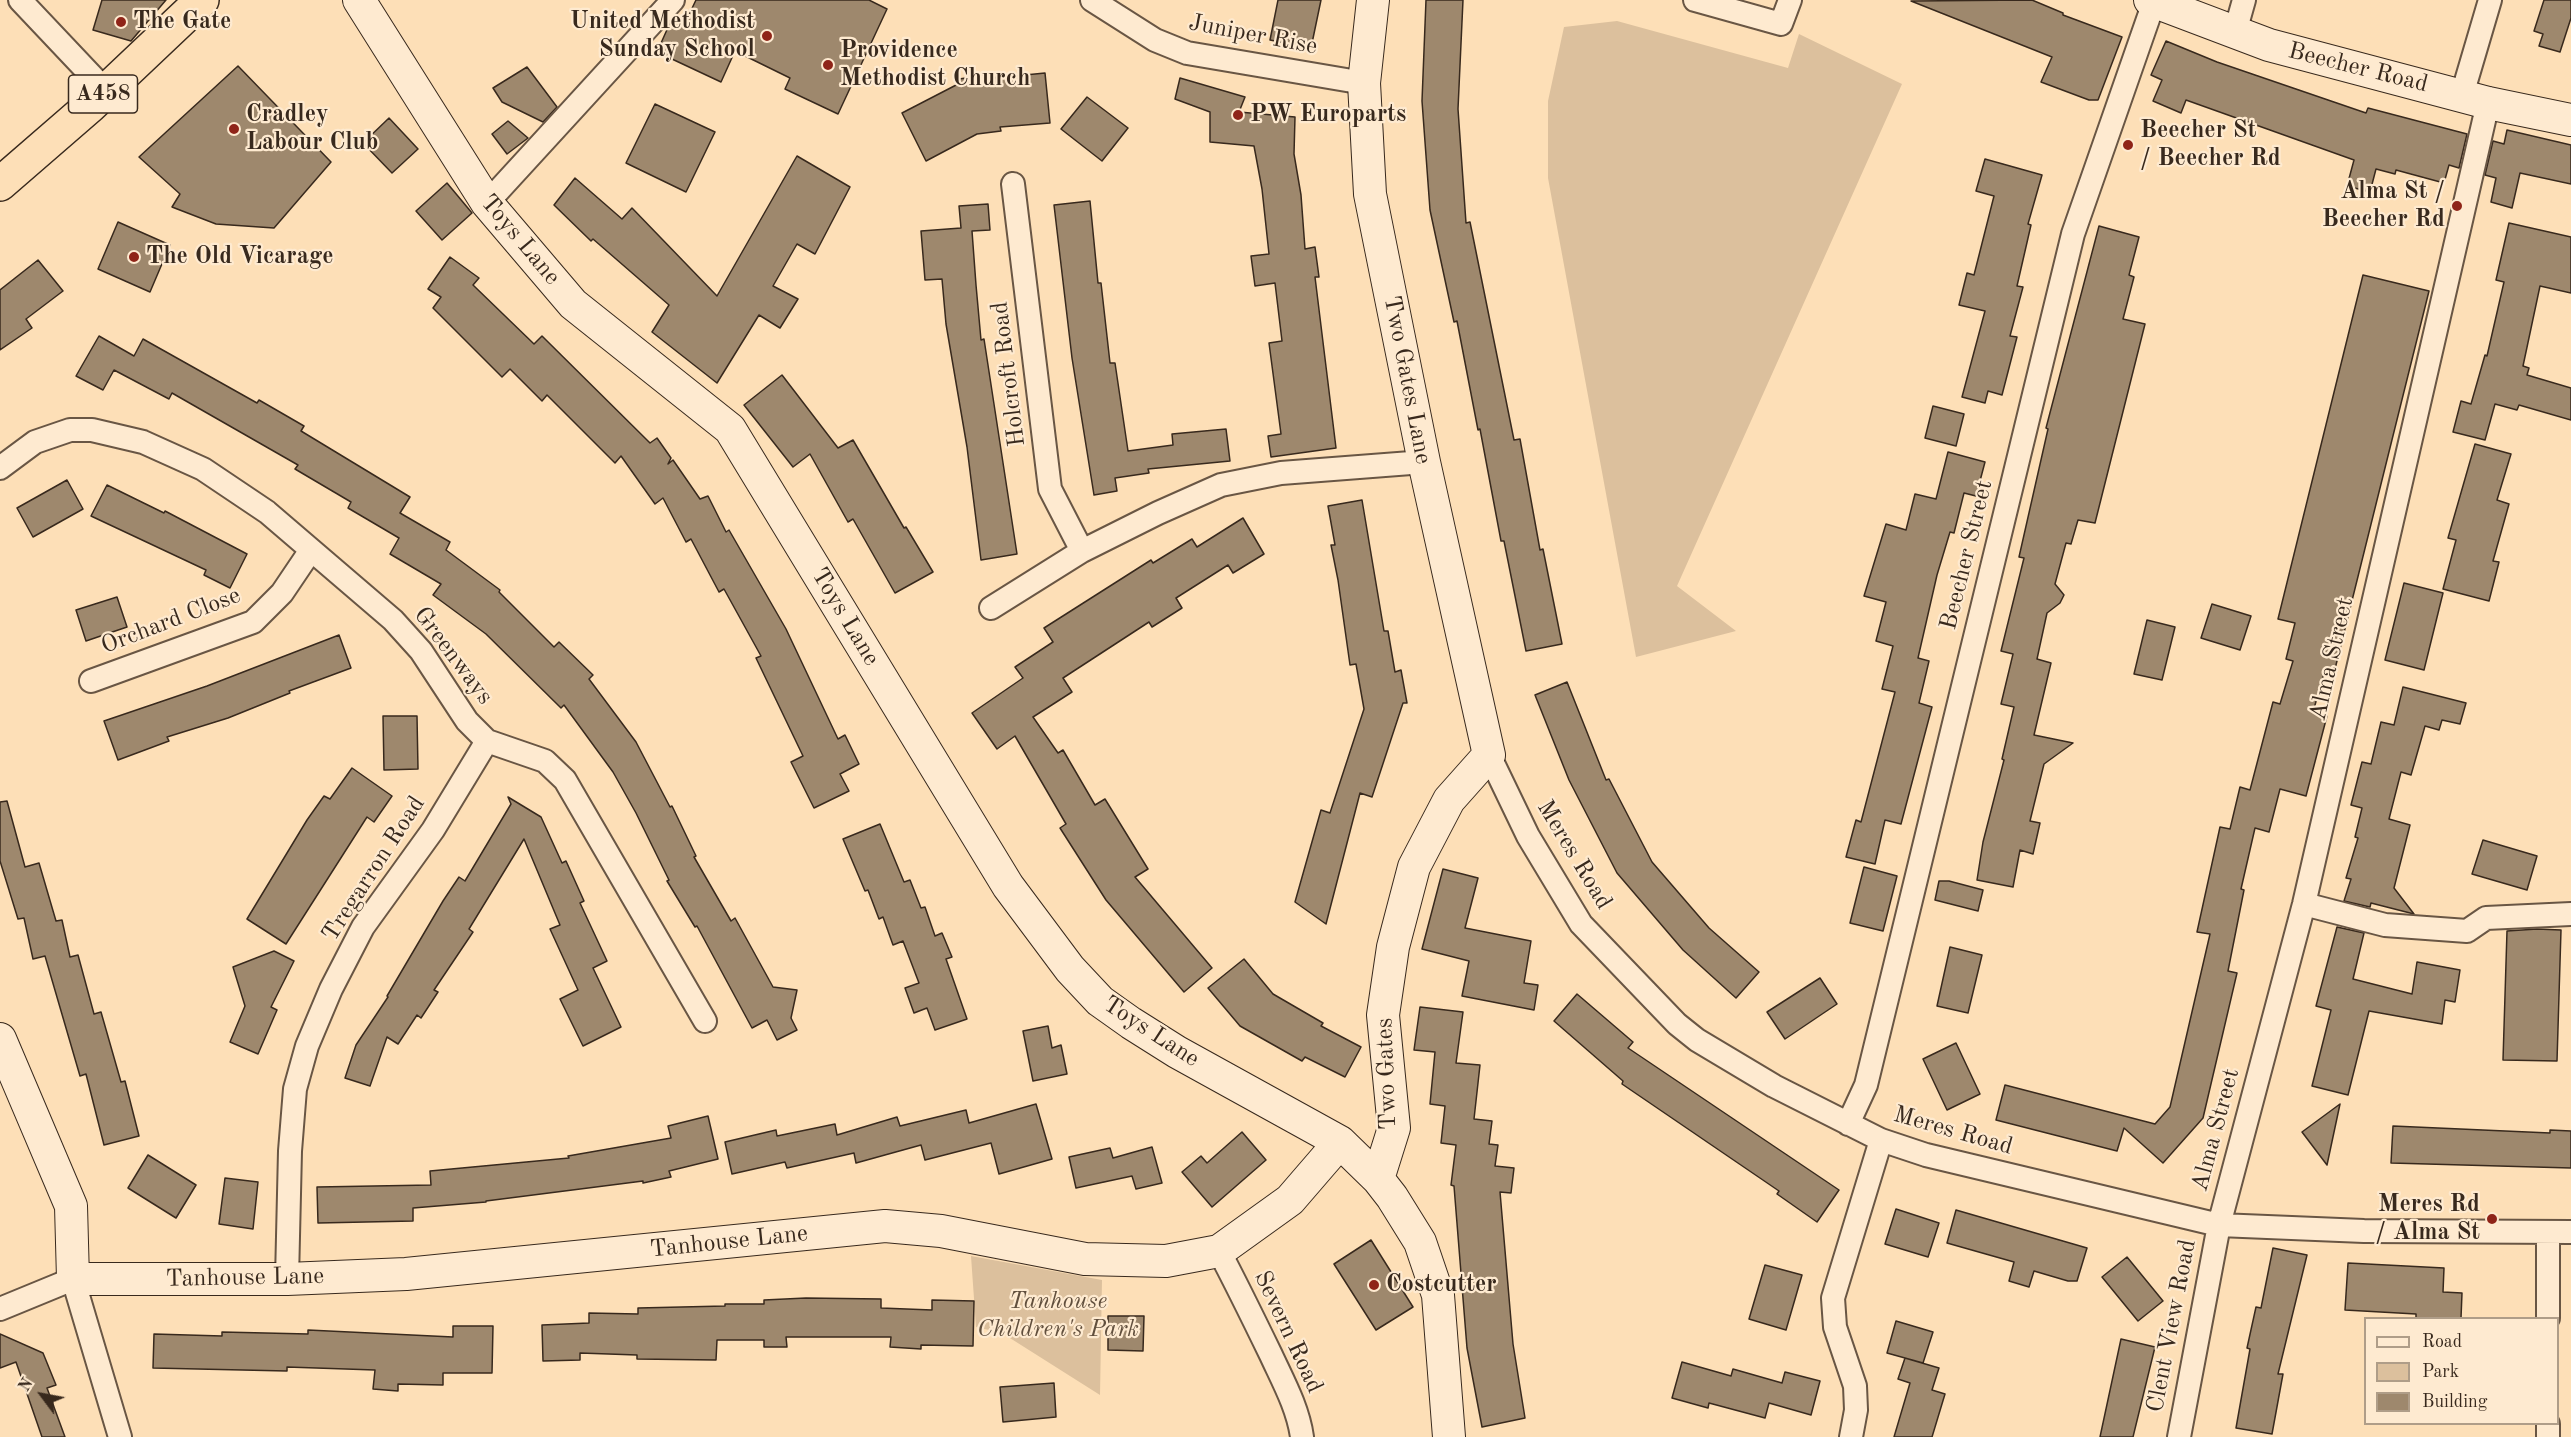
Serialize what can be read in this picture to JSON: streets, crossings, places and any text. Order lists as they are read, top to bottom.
{
  "streets": {
    "highway": ["A458"],
    "street": [
      "Juniper Rise",
      "Beecher Road",
      "Toys Lane",
      "Holcroft Road",
      "Two Gates Lane",
      "Beecher Street",
      "Orchard Close",
      "Greenways",
      "Alma Street",
      "Meres Road",
      "Tregarron Road",
      "Two Gates",
      "Tanhouse Lane",
      "Clent View Road",
      "Severn Road"
    ]
  },
  "crossings": [
    ["Juniper Rise", "Two Gates Lane"],
    ["Beecher Road", "Beecher Street"],
    ["Beecher Road", "Alma Street"],
    ["Toys Lane", "Two Gates"],
    ["Toys Lane", "Tanhouse Lane"],
    ["Two Gates Lane", "Meres Road"],
    ["Two Gates Lane", "Two Gates"],
    ["Beecher Street", "Meres Road"],
    ["Orchard Close", "Greenways"],
    ["Greenways", "Tregarron Road"],
    ["Alma Street", "Meres Road"],
    ["Alma Street", "Clent View Road"],
    ["Meres Road", "Two Gates"],
    ["Meres Road", "Clent View Road"],
    ["Tregarron Road", "Tanhouse Lane"],
    ["Tanhouse Lane", "Severn Road"]
  ],
  "parks": ["Tanhouse Children's Park"],
  "places": [
    "The Gate",
    "United Methodist Sunday School",
    "Providence Methodist Church",
    "PW Europarts",
    "Cradley Labour Club",
    "Beecher St / Beecher Rd",
    "Alma St / Beecher Rd",
    "The Old Vicarage",
    "Meres Rd / Alma St",
    "Costcutter"
  ],
  "legend": ["Road", "Park", "Building"],
  "north": "top left"
}
